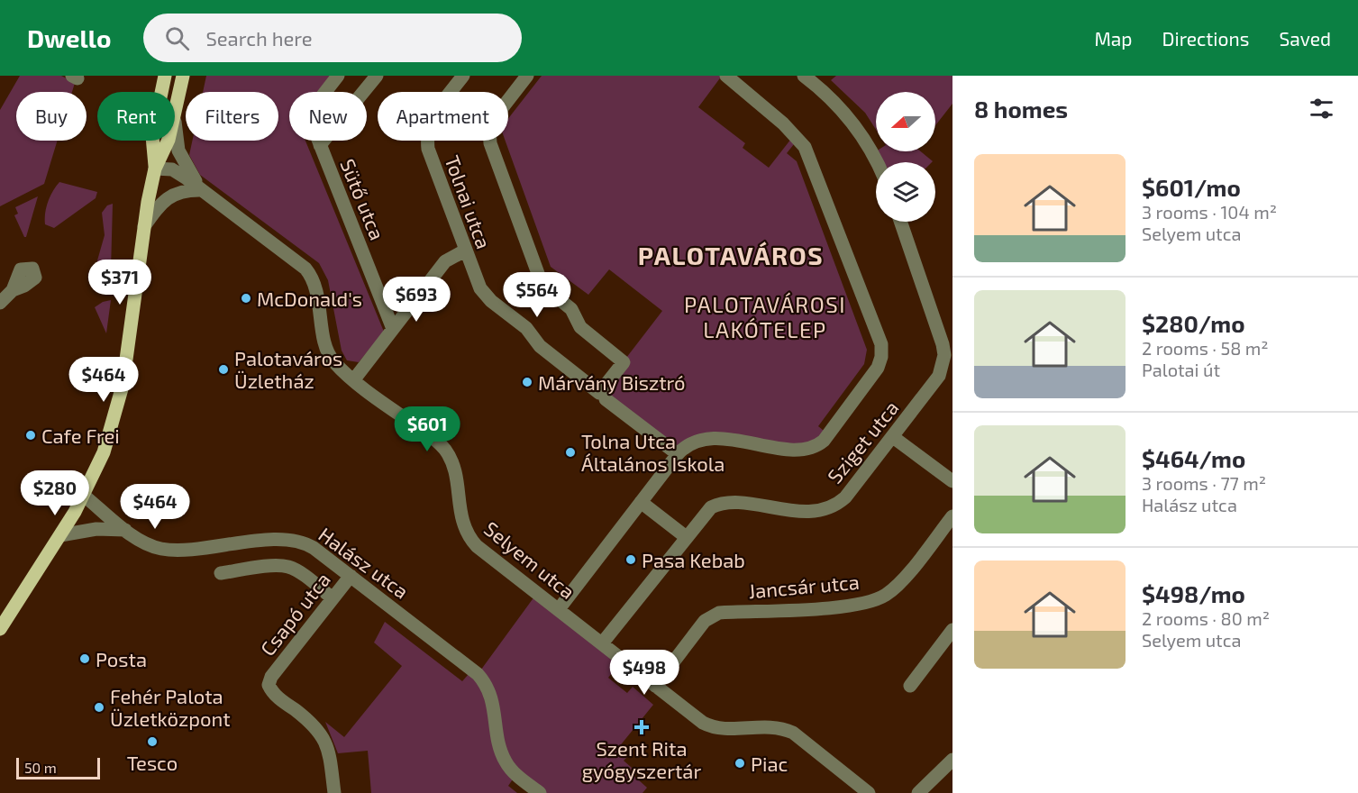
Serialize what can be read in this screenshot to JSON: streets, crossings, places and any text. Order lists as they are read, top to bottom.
{
  "streets": {
    "street": [
      "Sütő utca",
      "Tolnai utca",
      "Sziget utca",
      "Selyem utca",
      "Halász utca",
      "Jancsár utca",
      "Csapó utca"
    ]
  },
  "crossings": [
    ["Sziget utca", "Selyem utca"],
    ["Selyem utca", "Jancsár utca"],
    ["Halász utca", "Csapó utca"]
  ],
  "districts": ["PALOTAVÁROS", "PALOTAVÁROSI LAKÓTELEP"],
  "places": {
    "other": [
      "McDonald's",
      "Palotaváros Üzletház",
      "Márvány Bisztró",
      "Cafe Frei",
      "Tolna Utca Általános Iskola",
      "Pasa Kebab",
      "Posta",
      "Fehér Palota Üzletközpont",
      "Tesco",
      "Piac"
    ],
    "health": ["Szent Rita gyógyszertár"]
  },
  "scale_bar": "50 m",
  "north": "left",
  "page": {
    "header": "Dwello",
    "search": "Search here",
    "nav": ["Map", "Directions", "Saved"],
    "heading": "8 homes",
    "chip": [
      "Buy",
      "Rent",
      "Filters",
      "New",
      "Apartment"
    ],
    "list": [
      {
        "name": "$601/mo",
        "note": "3 rooms · 104 m² · Selyem utca"
      },
      {
        "name": "$280/mo",
        "note": "2 rooms · 58 m² · Palotai út"
      },
      {
        "name": "$464/mo",
        "note": "3 rooms · 77 m² · Halász utca"
      },
      {
        "name": "$498/mo",
        "note": "2 rooms · 80 m² · Selyem utca"
      }
    ],
    "price": [
      "$371",
      "$564",
      "$693",
      "$464",
      "$601",
      "$280",
      "$464",
      "$498"
    ],
    "scale": "50 m"
  }
}
